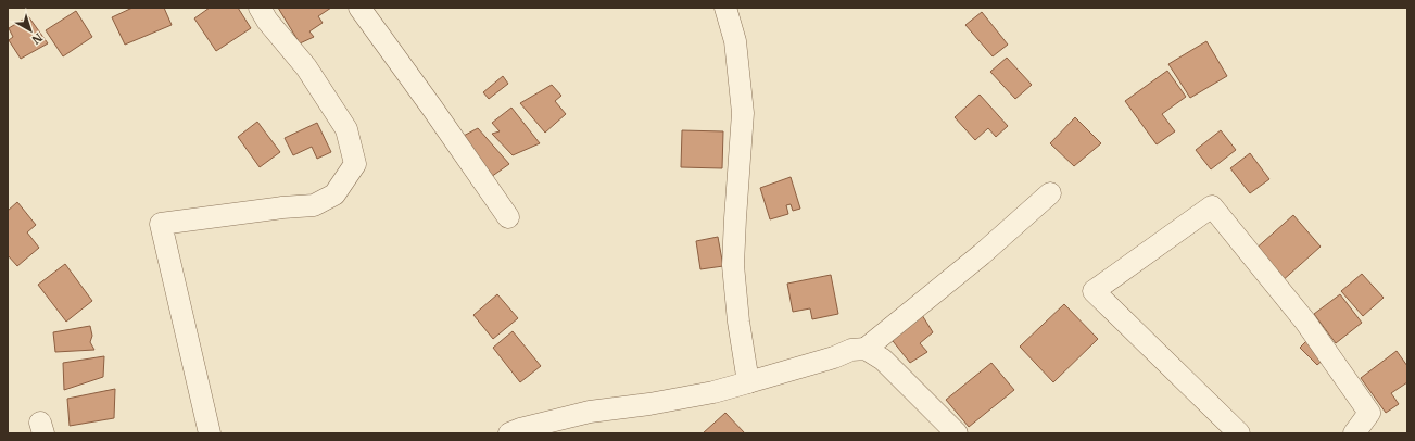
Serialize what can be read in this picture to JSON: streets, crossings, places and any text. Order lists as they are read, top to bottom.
{
  "north": "bottom right"
}
